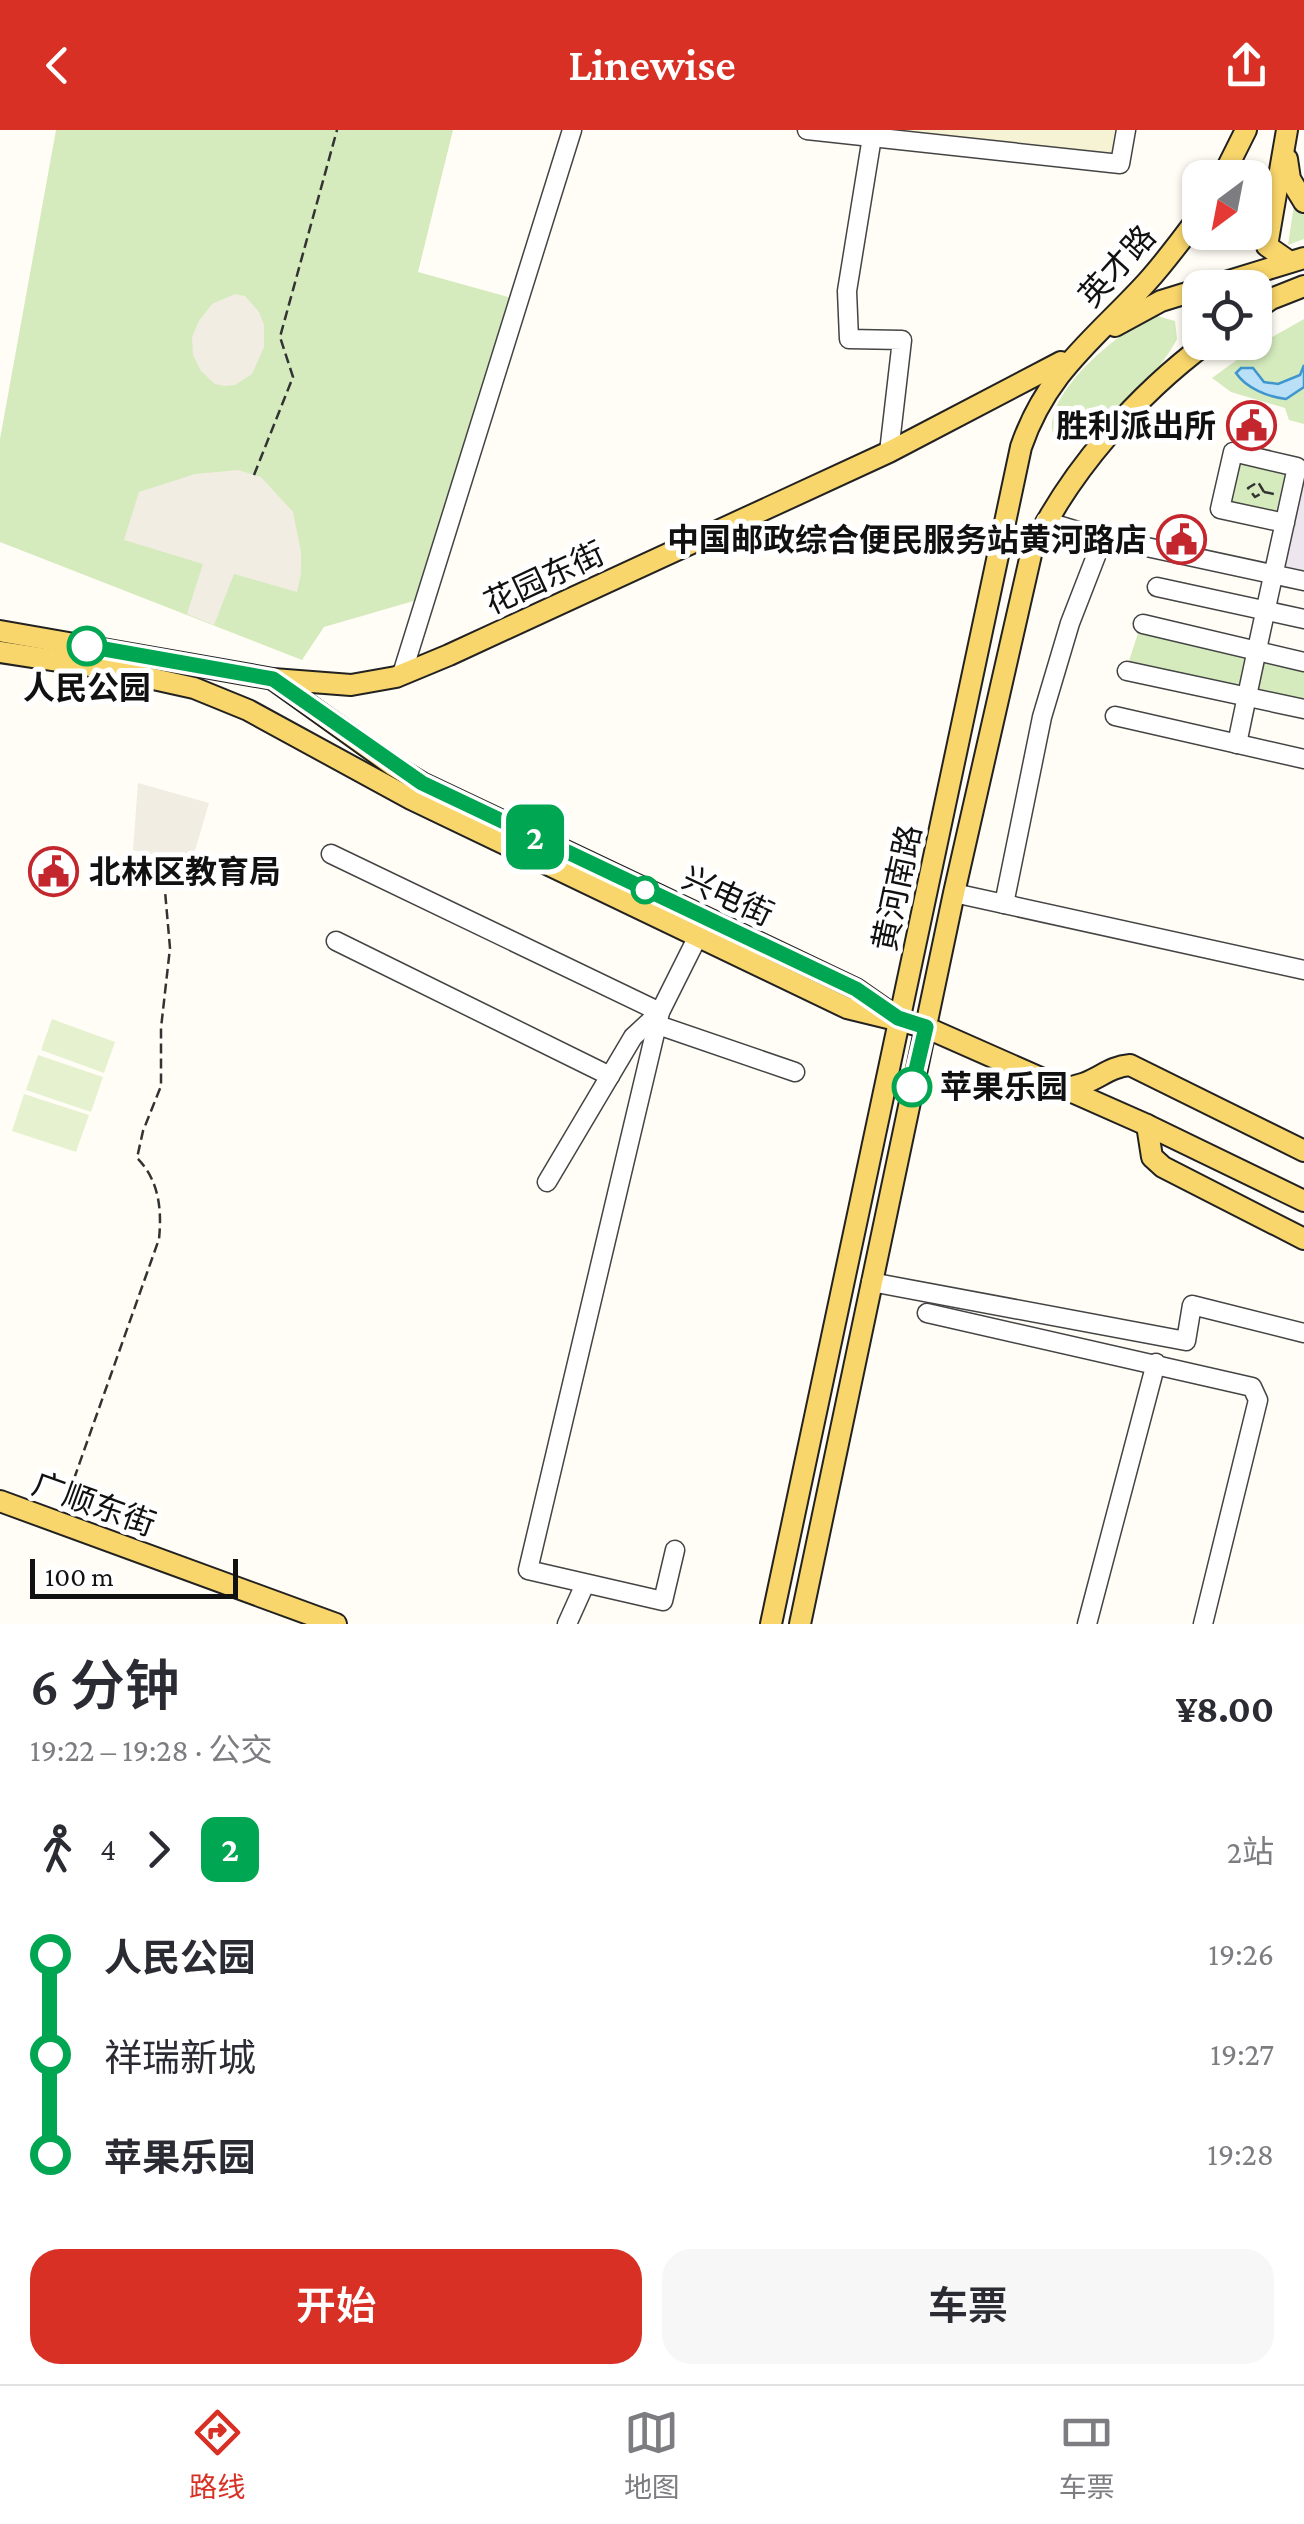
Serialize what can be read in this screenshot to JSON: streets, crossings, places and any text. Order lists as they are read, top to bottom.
{
  "streets": {
    "main road": [
      "英才路",
      "花园东街",
      "黄河南路",
      "兴电街",
      "广顺东街"
    ]
  },
  "crossings": [
    ["英才路", "花园东街"],
    ["英才路", "黄河南路"],
    ["花园东街", "黄河南路"],
    ["花园东街", "兴电街"],
    ["黄河南路", "兴电街"]
  ],
  "places": {
    "public building": ["胜利派出所", "中国邮政综合便民服务站黄河路店", "北林区教育局"],
    "other": ["人民公园", "苹果乐园"]
  },
  "lines": ["bus line 2"],
  "scale_bar": "100 m",
  "north": "bottom left",
  "page": {
    "header": "Linewise",
    "on_map": "2",
    "scale": "100 m",
    "heading": ["6 分钟", "19:22 – 19:28 · 公交", "¥8.00"],
    "legs": ["4", "2", "2站"],
    "list": [
      {
        "name": "人民公园",
        "value": "19:26"
      },
      {
        "name": "祥瑞新城",
        "value": "19:27"
      },
      {
        "name": "苹果乐园",
        "value": "19:28"
      }
    ],
    "buttons": ["开始", "车票"],
    "tabs": ["路线", "地图", "车票"]
  }
}
